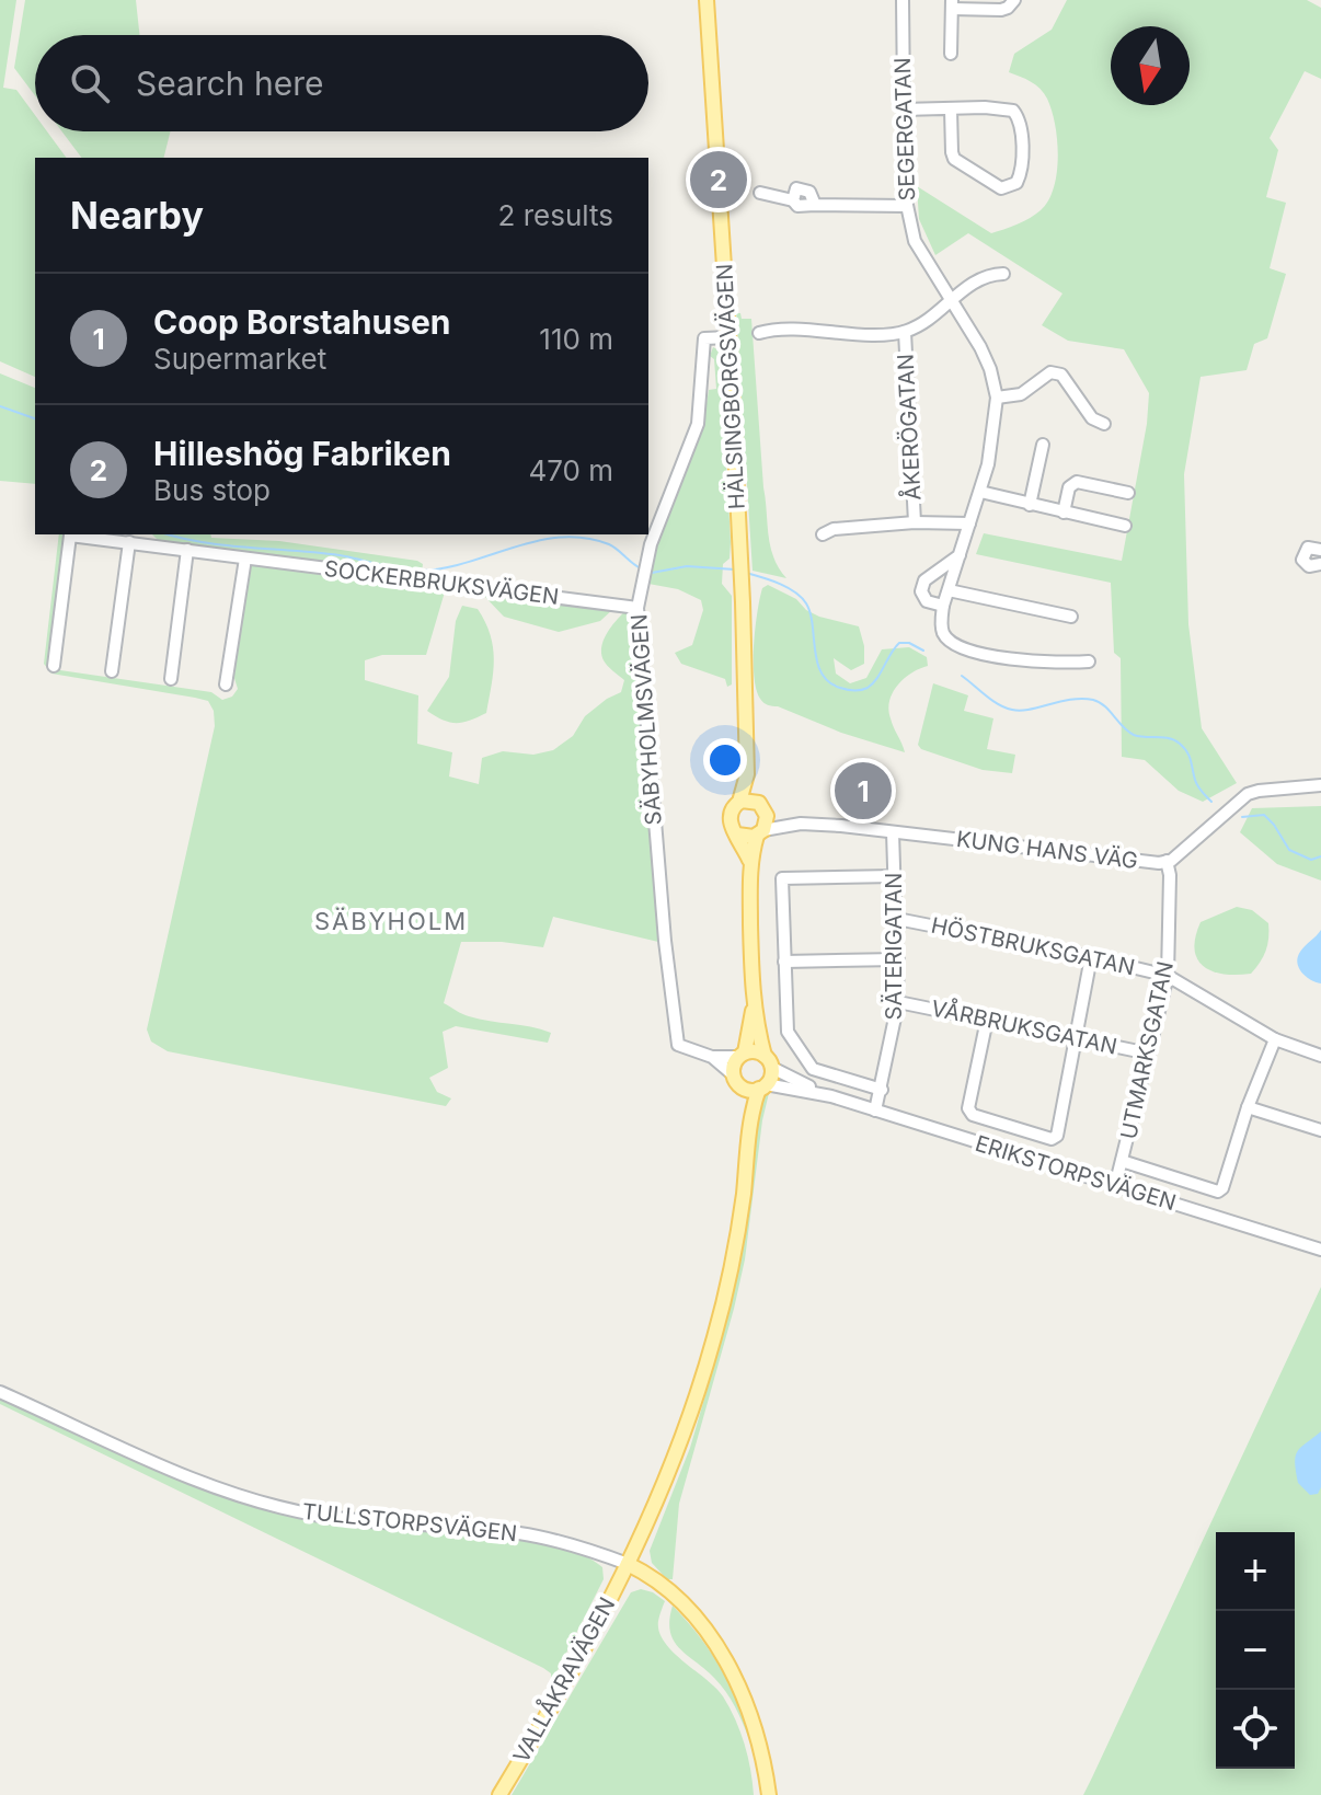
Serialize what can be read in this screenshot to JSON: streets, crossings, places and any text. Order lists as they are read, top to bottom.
{
  "streets": {
    "main road": ["HÄLSINGBORGSVÄGEN", "VALLÅKRAVÄGEN"],
    "street": [
      "SEGERGATAN",
      "ÅKERÖGATAN",
      "SOCKERBRUKSVÄGEN",
      "SÄBYHOLMSVÄGEN",
      "KUNG HANS VÄG",
      "SÄTERIGATAN",
      "HÖSTBRUKSGATAN",
      "VÅRBRUKSGATAN",
      "UTMARKSGATAN",
      "ERIKSTORPSVÄGEN",
      "TULLSTORPSVÄGEN"
    ]
  },
  "crossings": [
    ["HÄLSINGBORGSVÄGEN", "SÄBYHOLMSVÄGEN"],
    ["HÄLSINGBORGSVÄGEN", "KUNG HANS VÄG"],
    ["SOCKERBRUKSVÄGEN", "SÄBYHOLMSVÄGEN"],
    ["SÄBYHOLMSVÄGEN", "ERIKSTORPSVÄGEN"],
    ["KUNG HANS VÄG", "SÄTERIGATAN"],
    ["KUNG HANS VÄG", "UTMARKSGATAN"],
    ["SÄTERIGATAN", "HÖSTBRUKSGATAN"],
    ["SÄTERIGATAN", "VÅRBRUKSGATAN"],
    ["SÄTERIGATAN", "ERIKSTORPSVÄGEN"],
    ["HÖSTBRUKSGATAN", "UTMARKSGATAN"],
    ["VÅRBRUKSGATAN", "UTMARKSGATAN"],
    ["UTMARKSGATAN", "ERIKSTORPSVÄGEN"],
    ["TULLSTORPSVÄGEN", "VALLÅKRAVÄGEN"]
  ],
  "districts": ["SÄBYHOLM"],
  "north": "bottom",
  "page": {
    "search": "Search here",
    "pins": ["2", "1"],
    "heading": ["Nearby", "2 results"],
    "list": [
      {
        "mark": "1",
        "name": "Coop Borstahusen",
        "note": "Supermarket",
        "value": "110 m"
      },
      {
        "mark": "2",
        "name": "Hilleshög Fabriken",
        "note": "Bus stop",
        "value": "470 m"
      }
    ],
    "map_buttons": ["+", "−"]
  }
}
